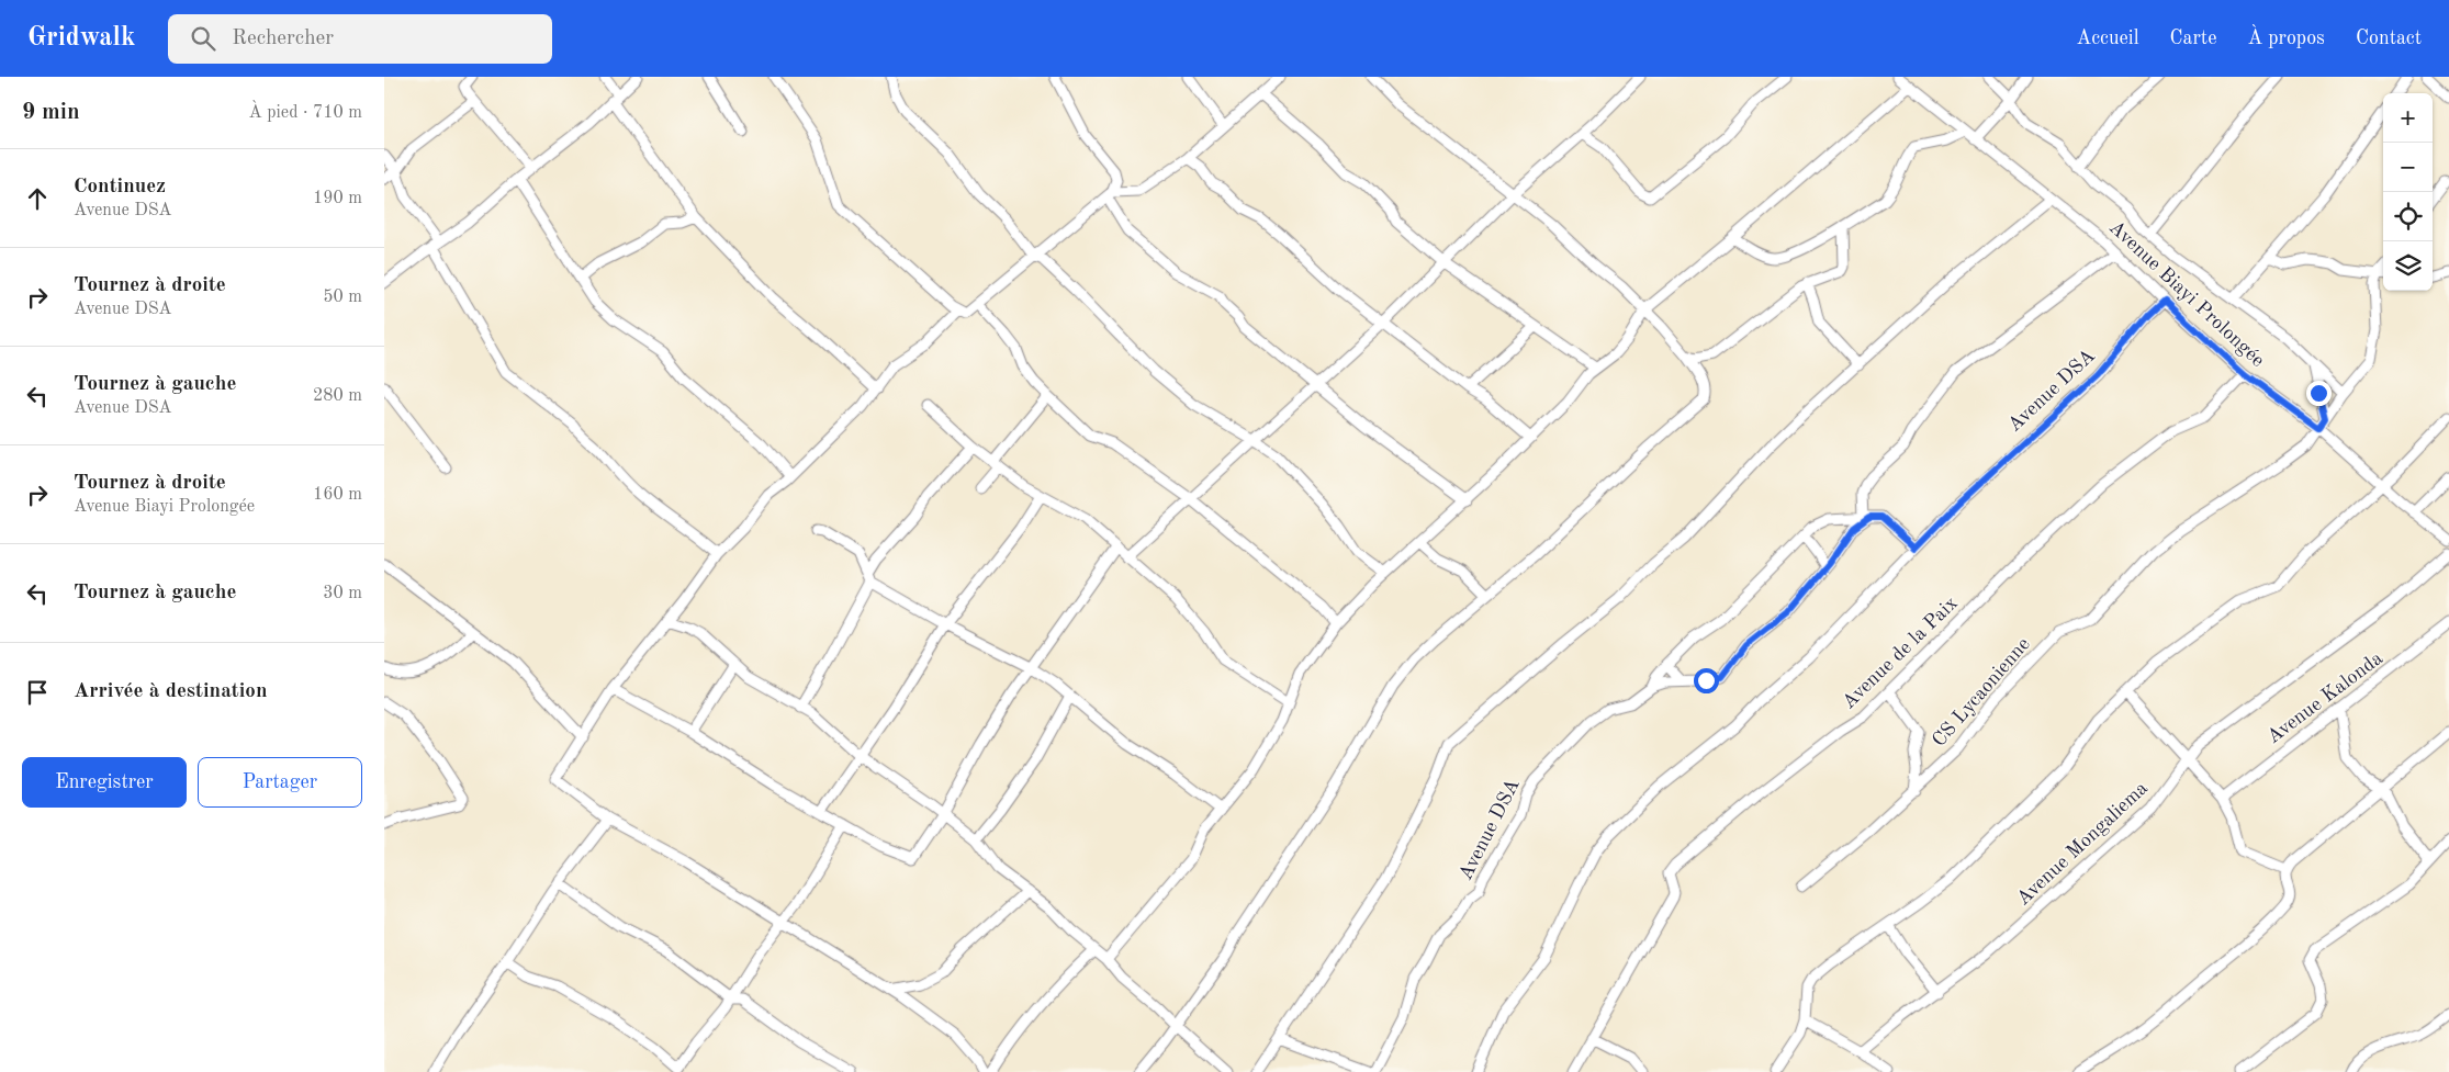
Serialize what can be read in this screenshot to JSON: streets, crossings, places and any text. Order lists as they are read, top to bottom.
{
  "streets": {
    "street": [
      "Avenue Biayi Prolongée",
      "Avenue DSA",
      "Avenue de la Paix",
      "CS Lycaonienne",
      "Avenue Kalonda",
      "Avenue Mongaliema"
    ]
  },
  "crossings": [
    ["Avenue Biayi Prolongée", "Avenue DSA"],
    ["Avenue Biayi Prolongée", "Avenue de la Paix"],
    ["Avenue Biayi Prolongée", "CS Lycaonienne"]
  ],
  "page": {
    "header": "Gridwalk",
    "search": "Rechercher",
    "nav": [
      "Accueil",
      "Carte",
      "À propos",
      "Contact"
    ],
    "heading": ["9 min", "À pied · 710 m"],
    "map_buttons": ["+", "−"],
    "list": [
      ["Continuez", "Avenue DSA", "190 m"],
      ["Tournez à droite", "Avenue DSA", "50 m"],
      ["Tournez à gauche", "Avenue DSA", "280 m"],
      ["Tournez à droite", "Avenue Biayi Prolongée", "160 m"],
      ["Tournez à gauche", "30 m"],
      "Arrivée à destination"
    ],
    "buttons": ["Enregistrer", "Partager"]
  }
}
